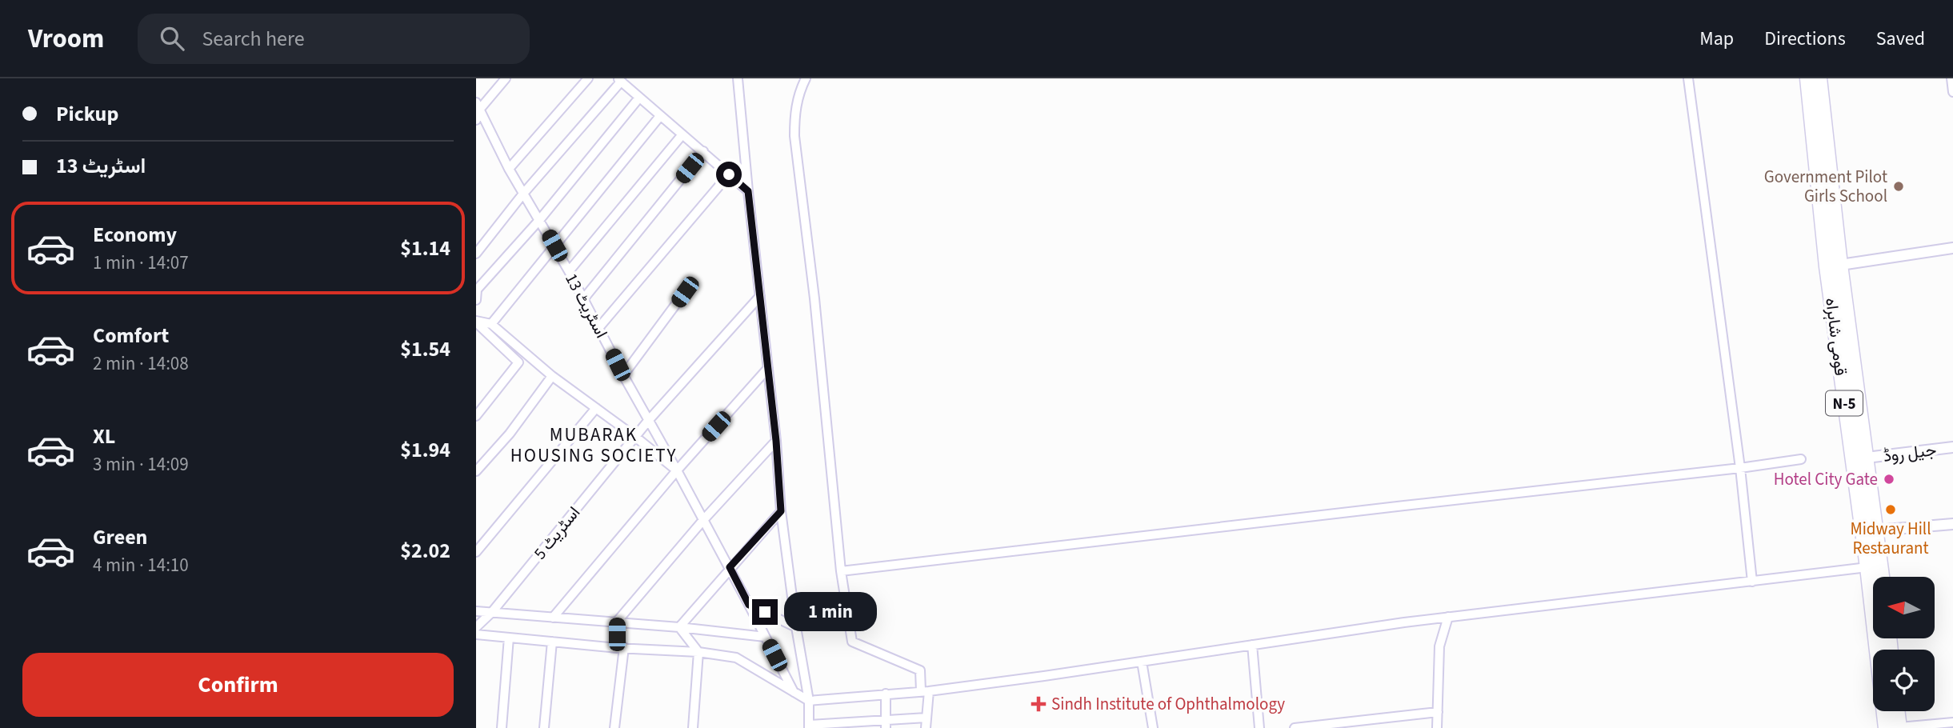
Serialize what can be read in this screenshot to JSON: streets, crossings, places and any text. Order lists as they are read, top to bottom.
{
  "streets": {
    "highway": ["قومی شاہراہ", "N-5"],
    "street": ["اسٹریٹ 13", "جیل روڈ", "اسٹریٹ 5"]
  },
  "crossings": [
    ["اسٹریٹ 13", "اسٹریٹ 5"],
    ["قومی شاہراہ", "جیل روڈ"]
  ],
  "districts": ["MUBARAK HOUSING SOCIETY"],
  "places": {
    "other": ["Government Pilot Girls School", "Hotel City Gate", "Midway Hill Restaurant"],
    "health": ["Sindh Institute of Ophthalmology"]
  },
  "north": "left",
  "page": {
    "header": "Vroom",
    "search": "Search here",
    "nav": ["Map", "Directions", "Saved"],
    "banner": ["Pickup", "اسٹریٹ 13"],
    "list": [
      {
        "name": "Economy",
        "note": "1 min · 14:07",
        "value": "$1.14"
      },
      {
        "name": "Comfort",
        "note": "2 min · 14:08",
        "value": "$1.54"
      },
      {
        "name": "XL",
        "note": "3 min · 14:09",
        "value": "$1.94"
      },
      {
        "name": "Green",
        "note": "4 min · 14:10",
        "value": "$2.02"
      }
    ],
    "bubble": "1 min",
    "buttons": "Confirm"
  }
}
